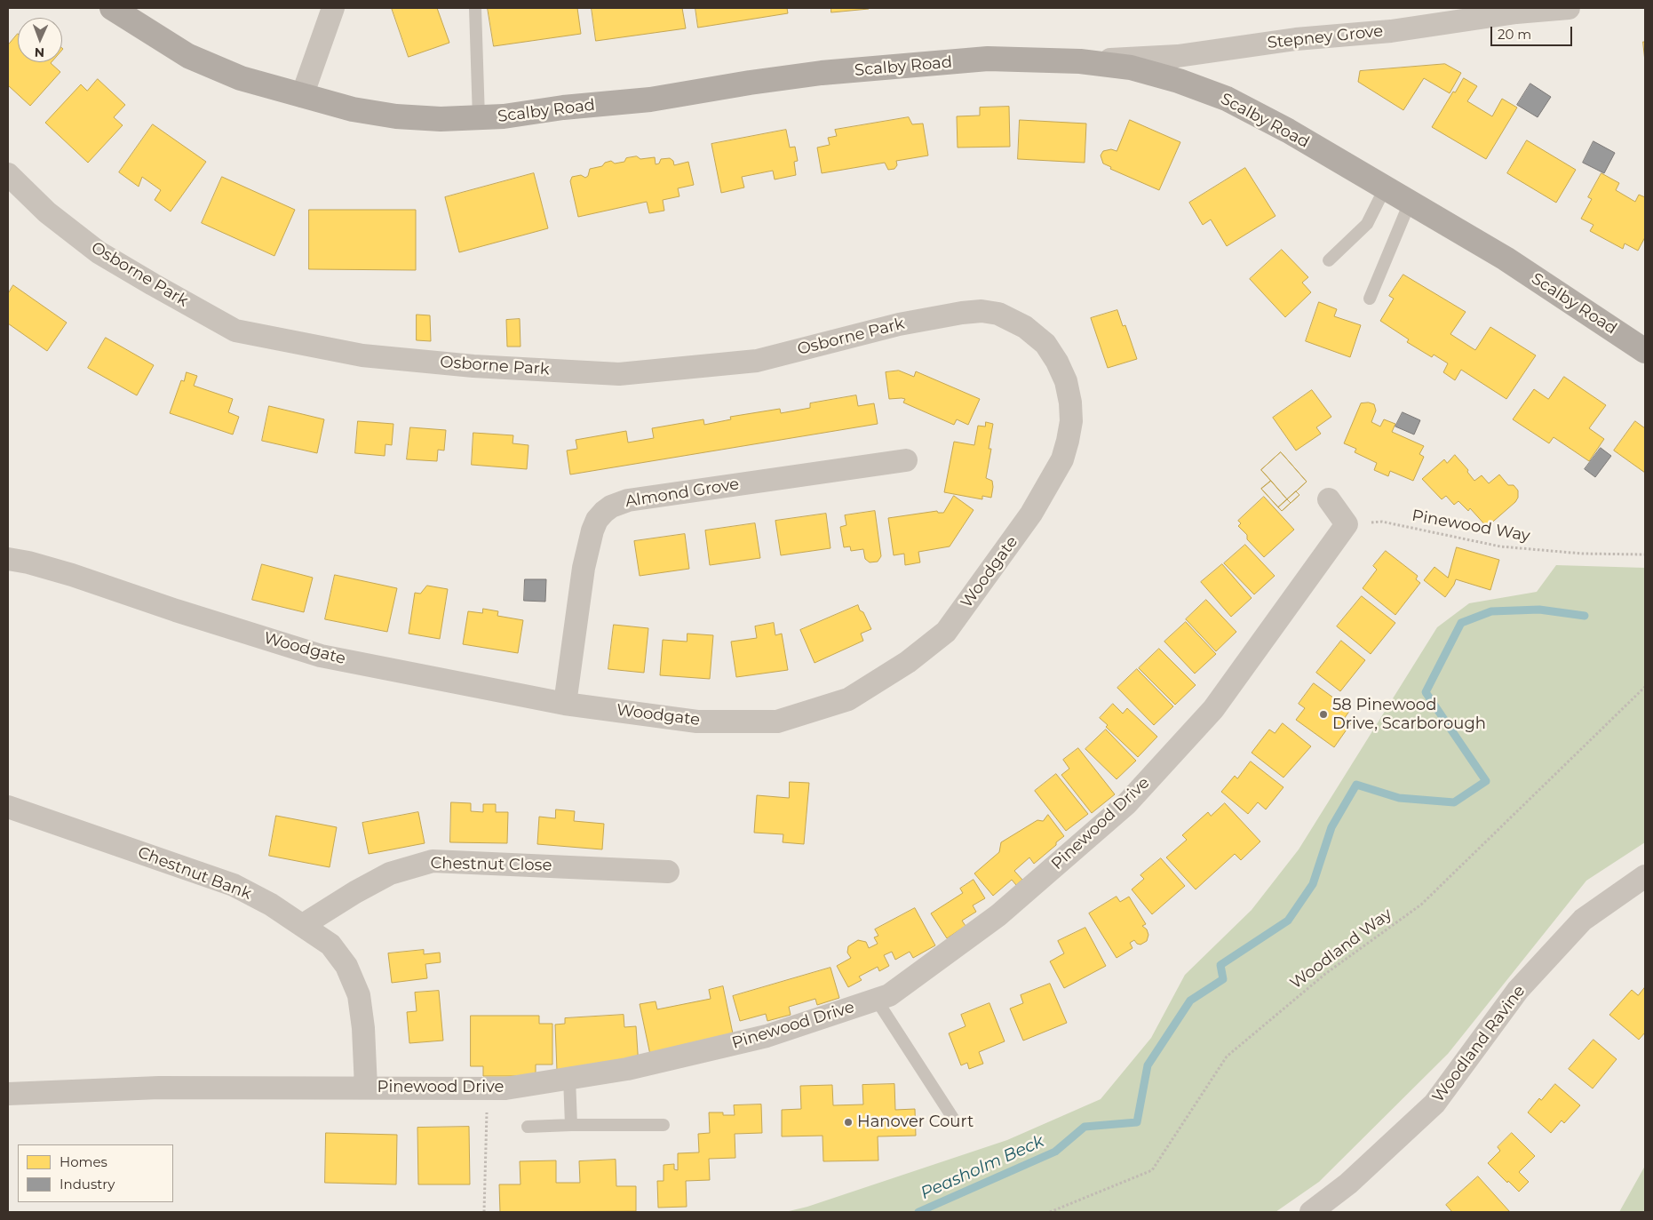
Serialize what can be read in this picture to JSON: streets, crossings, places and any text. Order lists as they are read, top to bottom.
{
  "streets": {
    "highway": ["Scalby Road"],
    "street": [
      "Stepney Grove",
      "Osborne Park",
      "Almond Grove",
      "Woodgate",
      "Pinewood Drive",
      "Chestnut Close",
      "Chestnut Bank",
      "Woodland Ravine"
    ],
    "path": ["Pinewood Way", "Woodland Way"]
  },
  "crossings": [
    ["Stepney Grove", "Scalby Road"],
    ["Osborne Park", "Woodgate"],
    ["Almond Grove", "Woodgate"],
    ["Pinewood Way", "Pinewood Drive"],
    ["Pinewood Drive", "Chestnut Bank"],
    ["Chestnut Close", "Chestnut Bank"]
  ],
  "water": ["Peasholm Beck"],
  "places": ["58 Pinewood Drive, Scarborough", "Hanover Court"],
  "legend": ["Homes", "Industry"],
  "scale_bar": "20 m",
  "north": "bottom"
}
